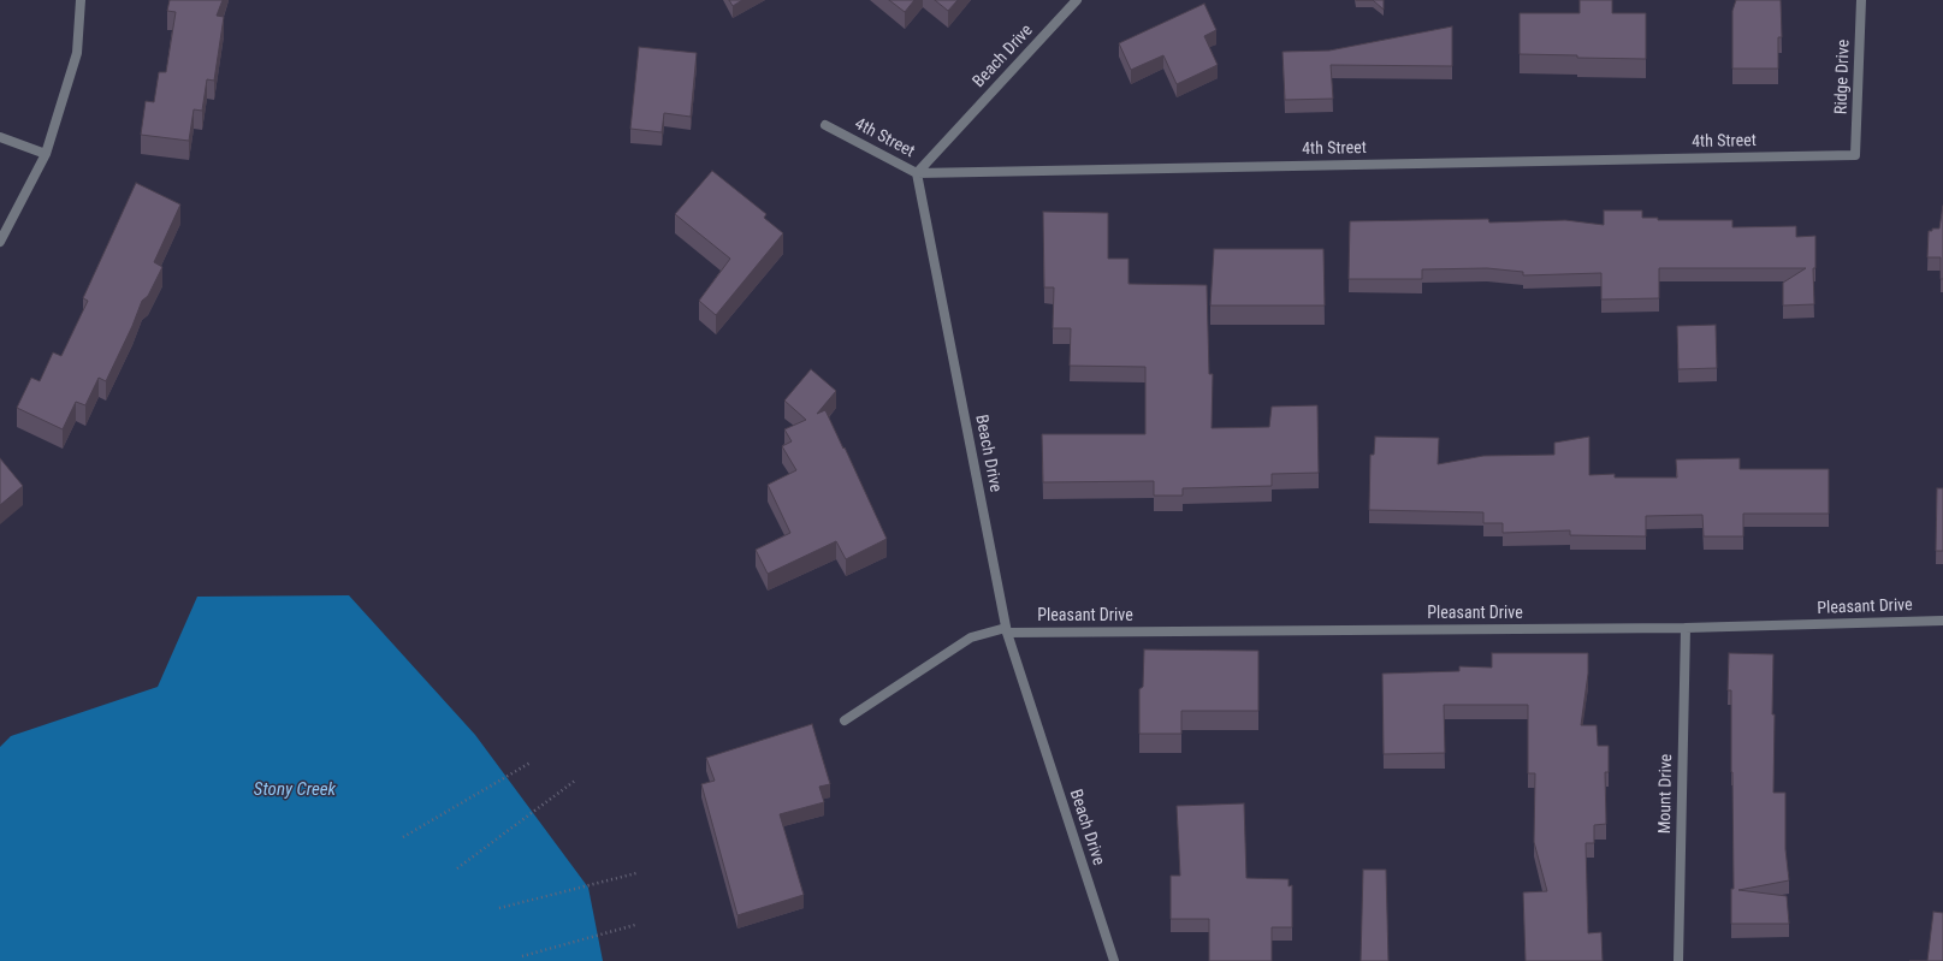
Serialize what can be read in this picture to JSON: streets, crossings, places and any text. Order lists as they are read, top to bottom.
{
  "streets": {
    "street": [
      "Beach Drive",
      "Ridge Drive",
      "4th Street",
      "Pleasant Drive",
      "Mount Drive"
    ]
  },
  "crossings": [
    ["Beach Drive", "4th Street"],
    ["Beach Drive", "Pleasant Drive"],
    ["Ridge Drive", "4th Street"],
    ["Pleasant Drive", "Mount Drive"]
  ],
  "water": ["Stony Creek"]
}
